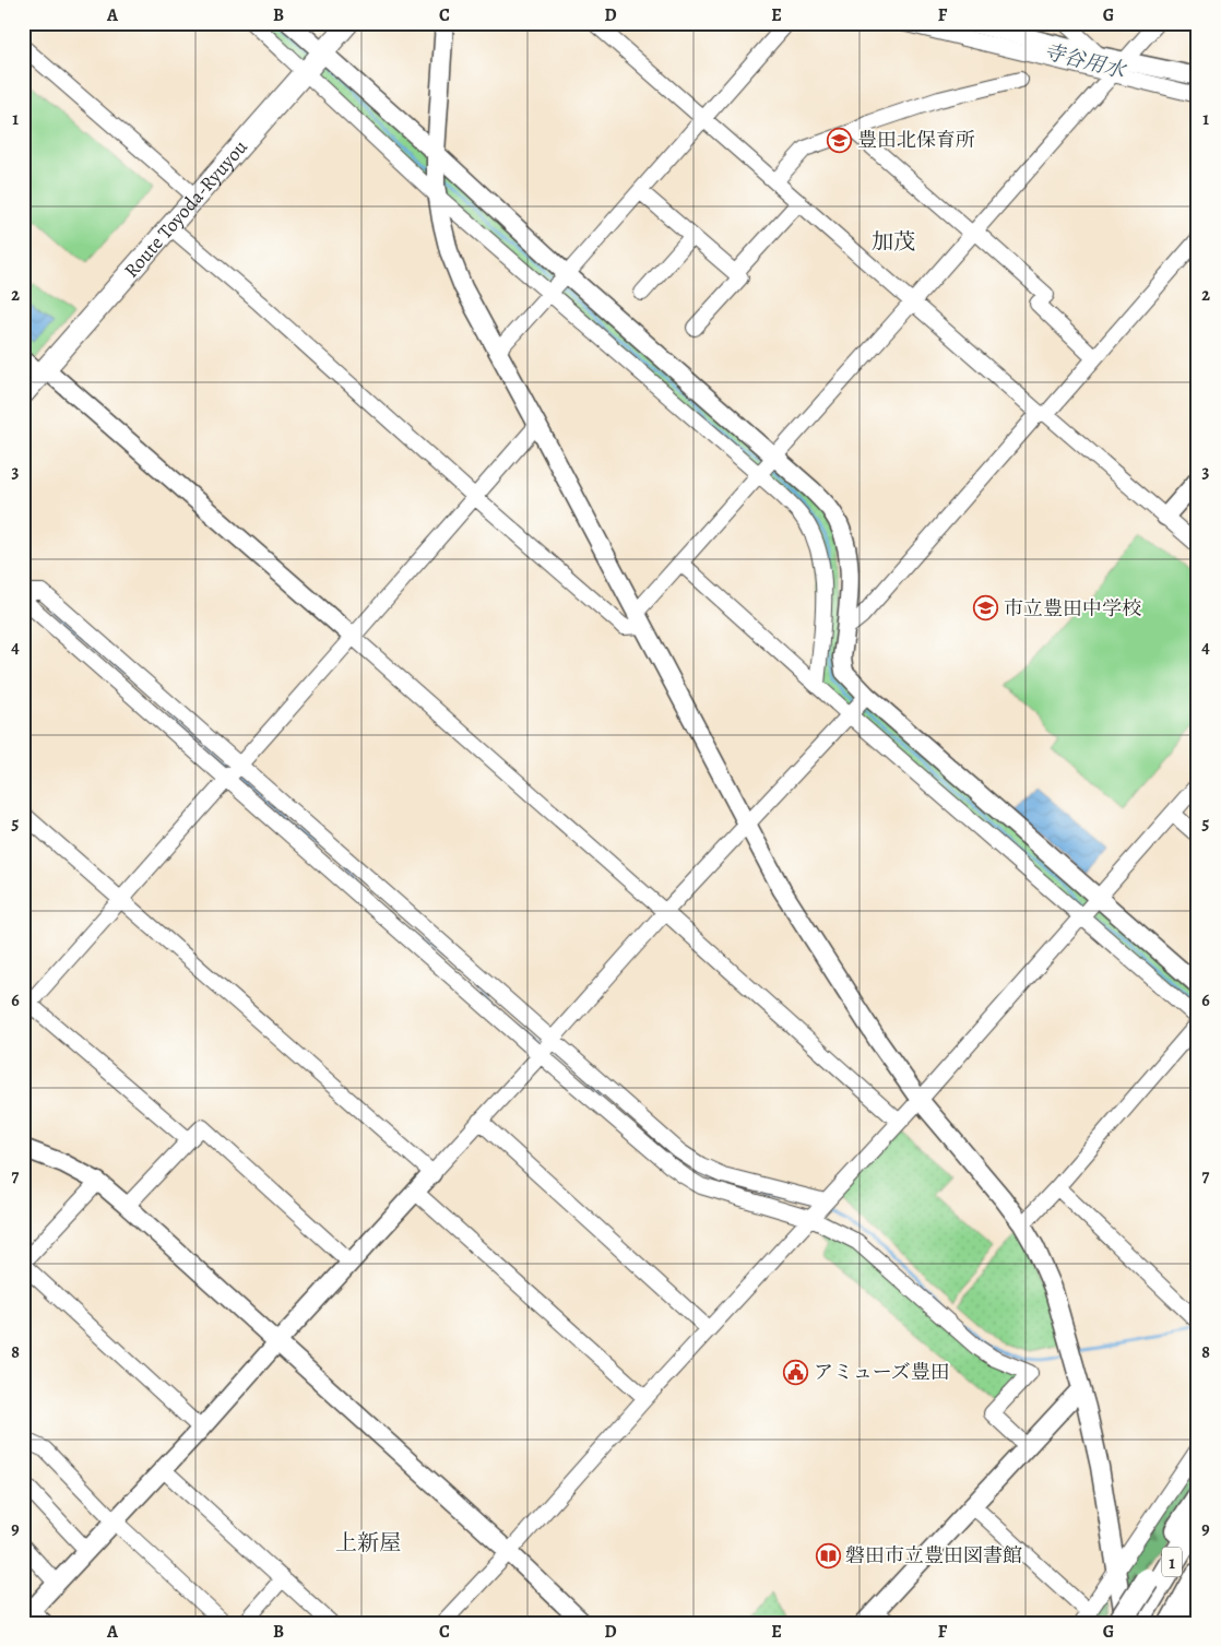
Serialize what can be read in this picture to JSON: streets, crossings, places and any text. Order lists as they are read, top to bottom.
{
  "streets": {
    "highway": ["1"],
    "main road": ["Route Toyoda-Ryuyou"]
  },
  "districts": ["加茂", "上新屋"],
  "water": ["寺谷用水"],
  "places": {
    "school or university": ["豊田北保育所", "市立豊田中学校"],
    "public building": ["アミューズ豊田"],
    "library": ["磐田市立豊田図書館"]
  },
  "grid": {
    "columns": [
      "A",
      "B",
      "C",
      "D",
      "E",
      "F",
      "G"
    ],
    "rows": [
      "1",
      "2",
      "3",
      "4",
      "5",
      "6",
      "7",
      "8",
      "9"
    ]
  }
}
